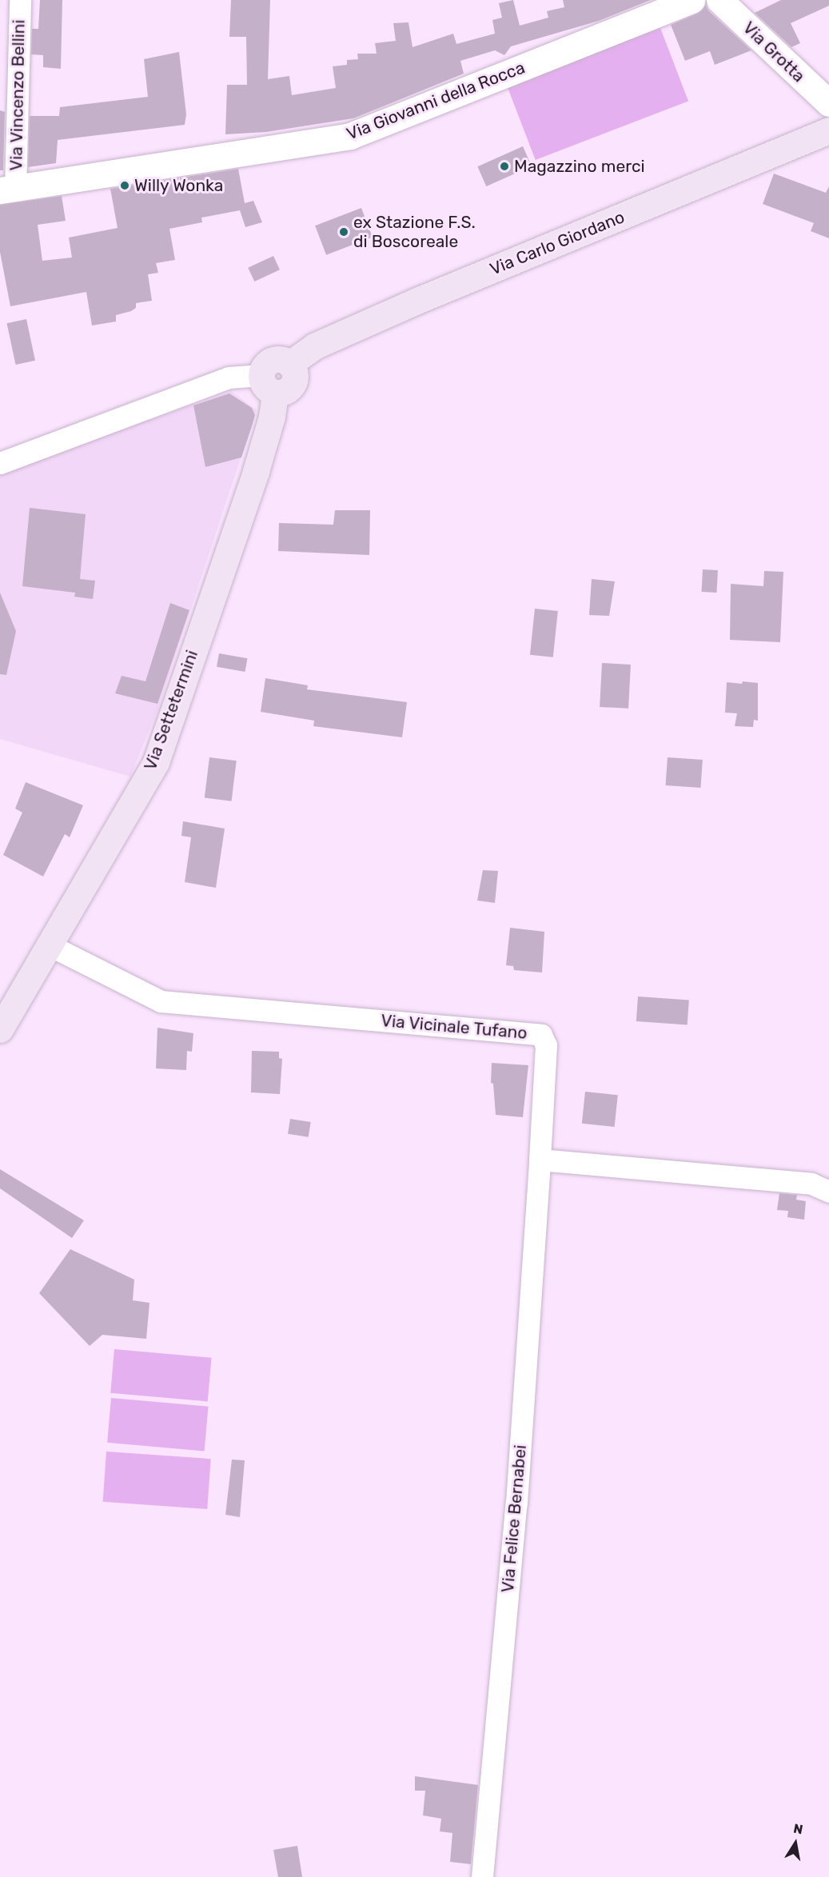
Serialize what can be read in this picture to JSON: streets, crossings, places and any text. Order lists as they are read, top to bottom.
{
  "streets": {
    "main road": ["Via Carlo Giordano", "Via Settetermini"],
    "street": [
      "Via Grotta",
      "Via Vincenzo Bellini",
      "Via Giovanni della Rocca",
      "Via Vicinale Tufano",
      "Via Felice Bernabei"
    ]
  },
  "crossings": [
    ["Via Vincenzo Bellini", "Via Giovanni della Rocca"],
    ["Via Carlo Giordano", "Via Settetermini"],
    ["Via Settetermini", "Via Vicinale Tufano"],
    ["Via Vicinale Tufano", "Via Felice Bernabei"]
  ],
  "places": ["Magazzino merci", "Willy Wonka", "ex Stazione F.S. di Boscoreale"],
  "north": "top"
}
